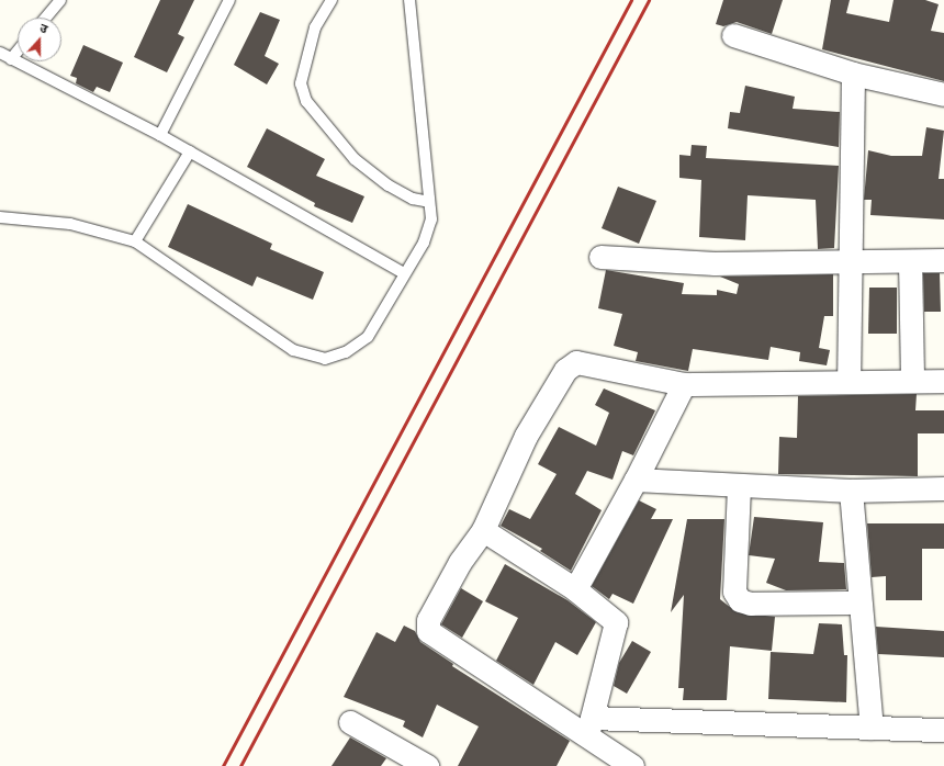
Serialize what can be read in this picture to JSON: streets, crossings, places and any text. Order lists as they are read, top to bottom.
{
  "north": "top"
}
